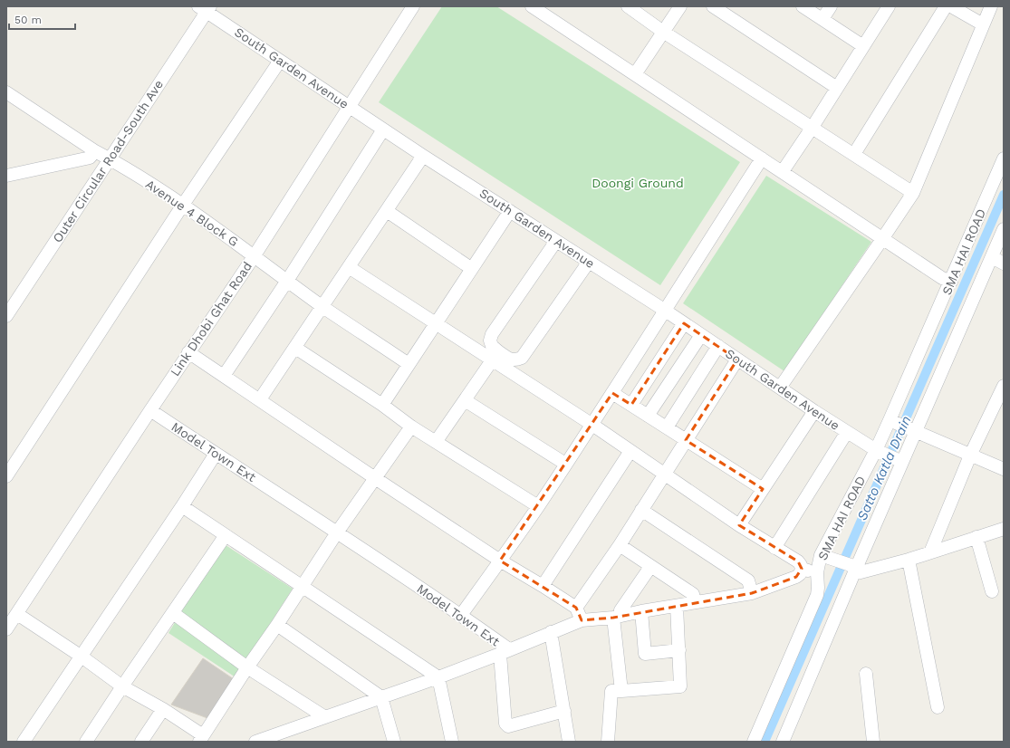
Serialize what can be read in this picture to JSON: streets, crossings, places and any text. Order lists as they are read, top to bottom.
{
  "streets": {
    "street": [
      "South Garden Avenue",
      "Outer Circular Road-South Ave",
      "Avenue 4 Block G",
      "SMA HAI ROAD",
      "Link Dhobi Ghat Road",
      "Model Town Ext"
    ]
  },
  "crossings": [
    ["South Garden Avenue", "Outer Circular Road-South Ave"],
    ["South Garden Avenue", "SMA HAI ROAD"],
    ["South Garden Avenue", "Link Dhobi Ghat Road"],
    ["Outer Circular Road-South Ave", "Avenue 4 Block G"],
    ["Avenue 4 Block G", "Link Dhobi Ghat Road"],
    ["Link Dhobi Ghat Road", "Model Town Ext"]
  ],
  "water": ["Satto Katla Drain"],
  "parks": ["Doongi Ground"],
  "scale_bar": "50 m"
}
